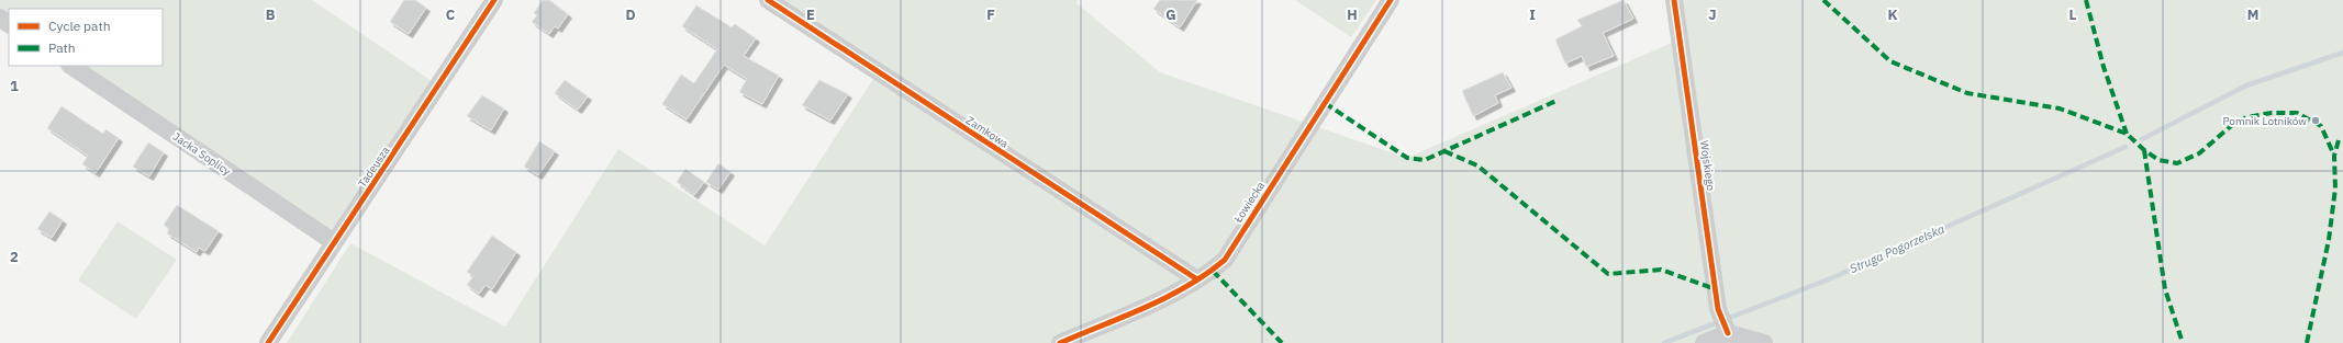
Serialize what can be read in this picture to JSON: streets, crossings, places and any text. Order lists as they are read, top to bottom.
{
  "streets": {
    "street": [
      "Zamkowa",
      "Jacka Soplicy",
      "Wojskiego",
      "Tadeusza",
      "Łowiecka"
    ]
  },
  "crossings": [
    ["Zamkowa", "Łowiecka"],
    ["Jacka Soplicy", "Tadeusza"]
  ],
  "water": ["Struga Pogorzelska"],
  "places": ["Pomnik Lotników"],
  "legend": ["Cycle path", "Path"],
  "grid": {
    "columns": [
      "B",
      "C",
      "D",
      "E",
      "F",
      "G",
      "H",
      "I",
      "J",
      "K",
      "L",
      "M"
    ],
    "rows": ["1", "2"]
  }
}
